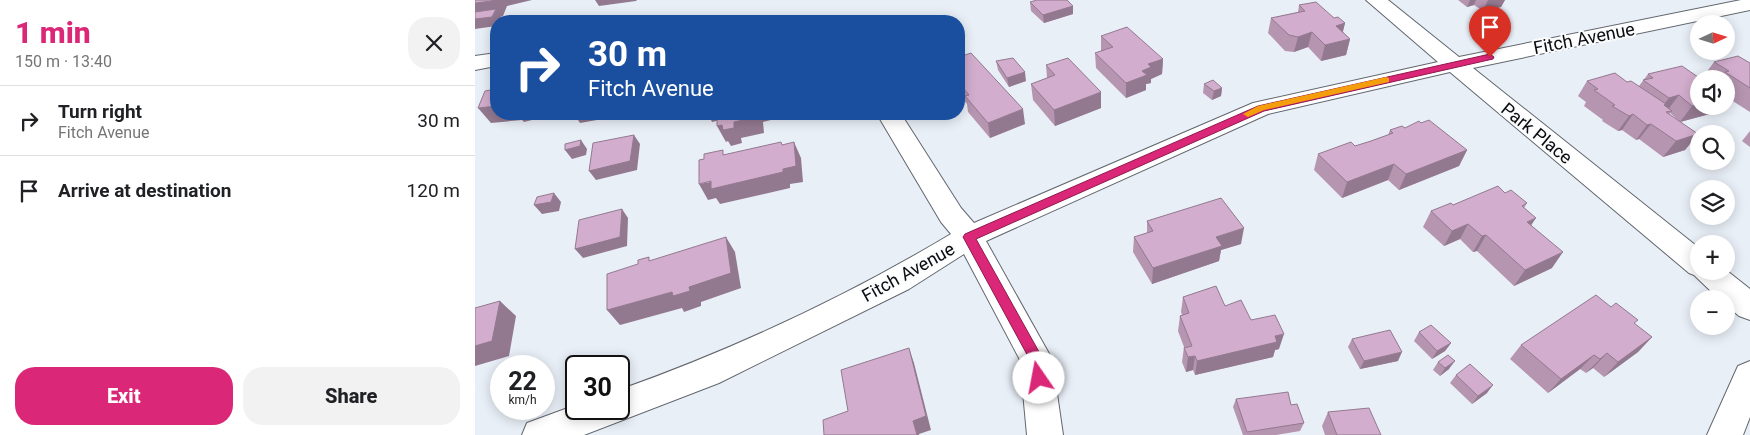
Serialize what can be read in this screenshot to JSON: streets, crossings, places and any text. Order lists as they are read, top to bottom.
{
  "streets": {
    "street": ["Fitch Avenue", "Park Place"]
  },
  "crossings": [
    ["Fitch Avenue", "Park Place"]
  ],
  "north": "right",
  "page": {
    "heading": ["1 min", "150 m · 13:40"],
    "map_buttons": ["+", "−"],
    "turn": ["30 m", "Fitch Avenue"],
    "list": [
      {
        "name": "Turn right",
        "note": "Fitch Avenue",
        "value": "30 m"
      },
      {
        "name": "Arrive at destination",
        "value": "120 m"
      }
    ],
    "speed": "22 km/h",
    "limit": "30",
    "buttons": ["Exit", "Share"]
  }
}
